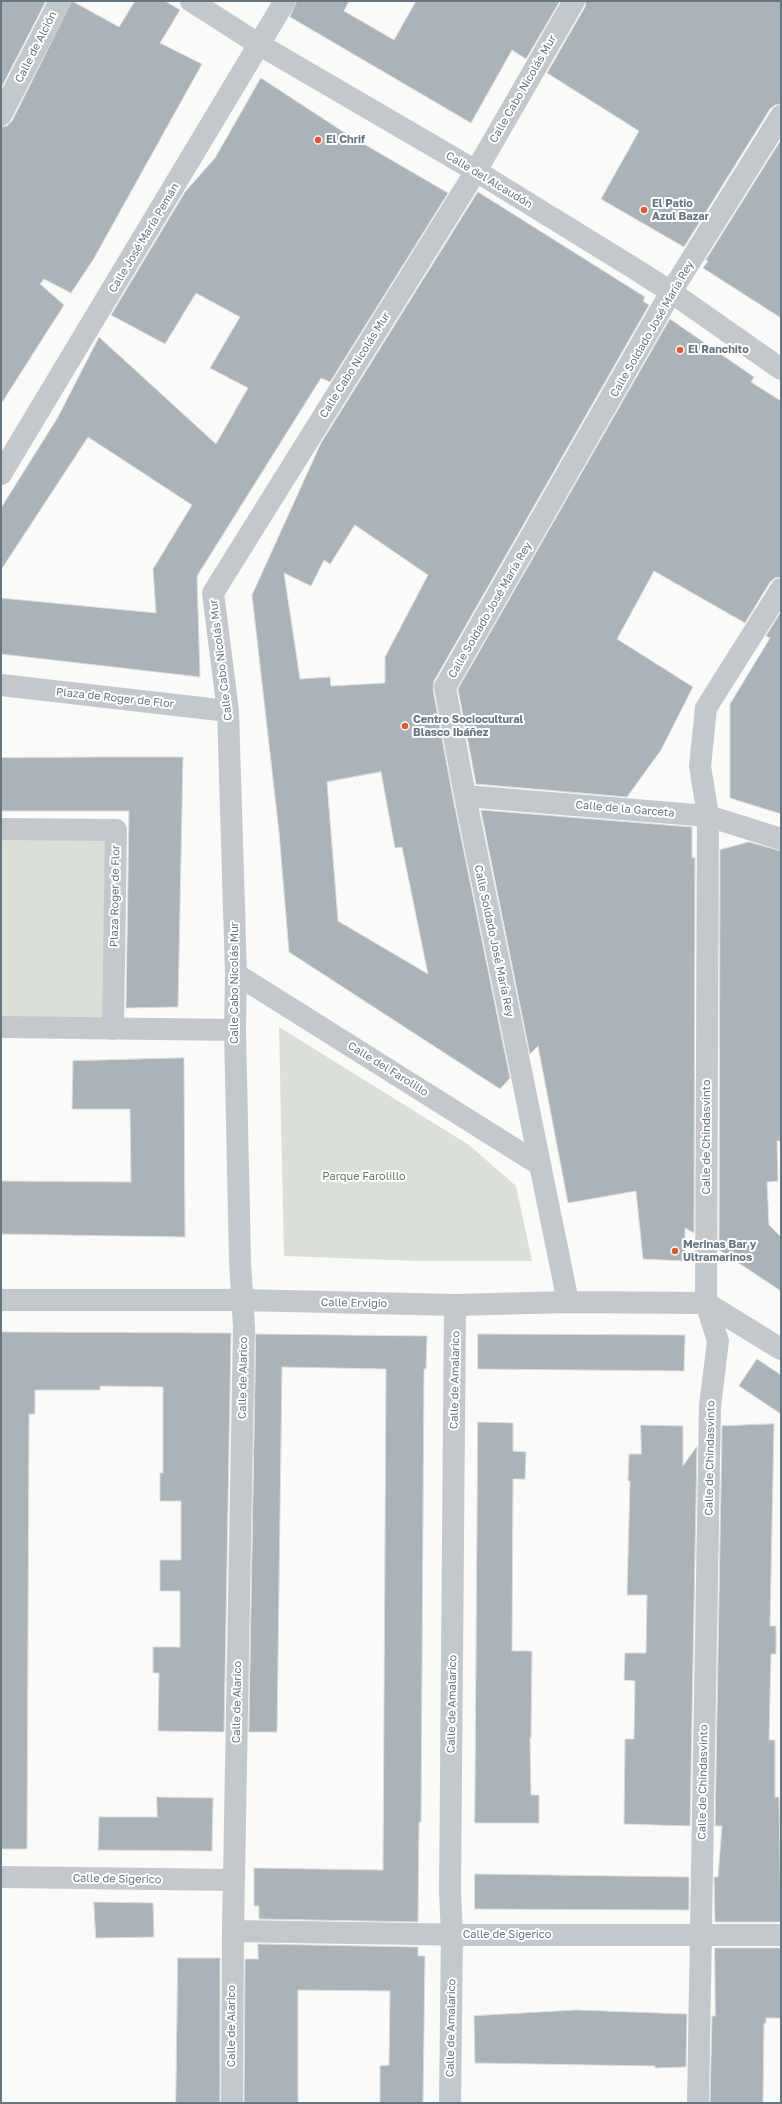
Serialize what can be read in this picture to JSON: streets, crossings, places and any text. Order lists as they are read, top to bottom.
{
  "streets": {
    "street": [
      "Calle de Alción",
      "Calle Cabo Nicolás Mur",
      "Calle del Alcaudón",
      "Calle José María Pemán",
      "Calle Soldado José María Rey",
      "Plaza de Roger de Flor",
      "Calle de la Garceta",
      "Plaza Roger de Flor",
      "Calle del Farolillo",
      "Calle de Chindasvinto",
      "Calle Ervigio",
      "Calle de Alarico",
      "Calle de Amalarico",
      "Calle de Sigerico"
    ]
  },
  "crossings": [
    ["Calle Cabo Nicolás Mur", "Calle del Alcaudón"],
    ["Calle Cabo Nicolás Mur", "Plaza de Roger de Flor"],
    ["Calle Cabo Nicolás Mur", "Calle del Farolillo"],
    ["Calle Cabo Nicolás Mur", "Calle Ervigio"],
    ["Calle Cabo Nicolás Mur", "Calle de Alarico"],
    ["Calle del Alcaudón", "Calle José María Pemán"],
    ["Calle del Alcaudón", "Calle Soldado José María Rey"],
    ["Calle Soldado José María Rey", "Calle de la Garceta"],
    ["Calle Soldado José María Rey", "Calle del Farolillo"],
    ["Calle Soldado José María Rey", "Calle Ervigio"],
    ["Calle de la Garceta", "Calle de Chindasvinto"],
    ["Calle de Chindasvinto", "Calle Ervigio"],
    ["Calle de Chindasvinto", "Calle de Sigerico"],
    ["Calle Ervigio", "Calle de Alarico"],
    ["Calle Ervigio", "Calle de Amalarico"],
    ["Calle de Alarico", "Calle de Sigerico"],
    ["Calle de Amalarico", "Calle de Sigerico"]
  ],
  "parks": ["Parque Farolillo"],
  "places": [
    "El Chrif",
    "El Patio Azul Bazar",
    "El Ranchito",
    "Centro Sociocultural Blasco Ibáñez",
    "Merinas Bar y Ultramarinos"
  ]
}
